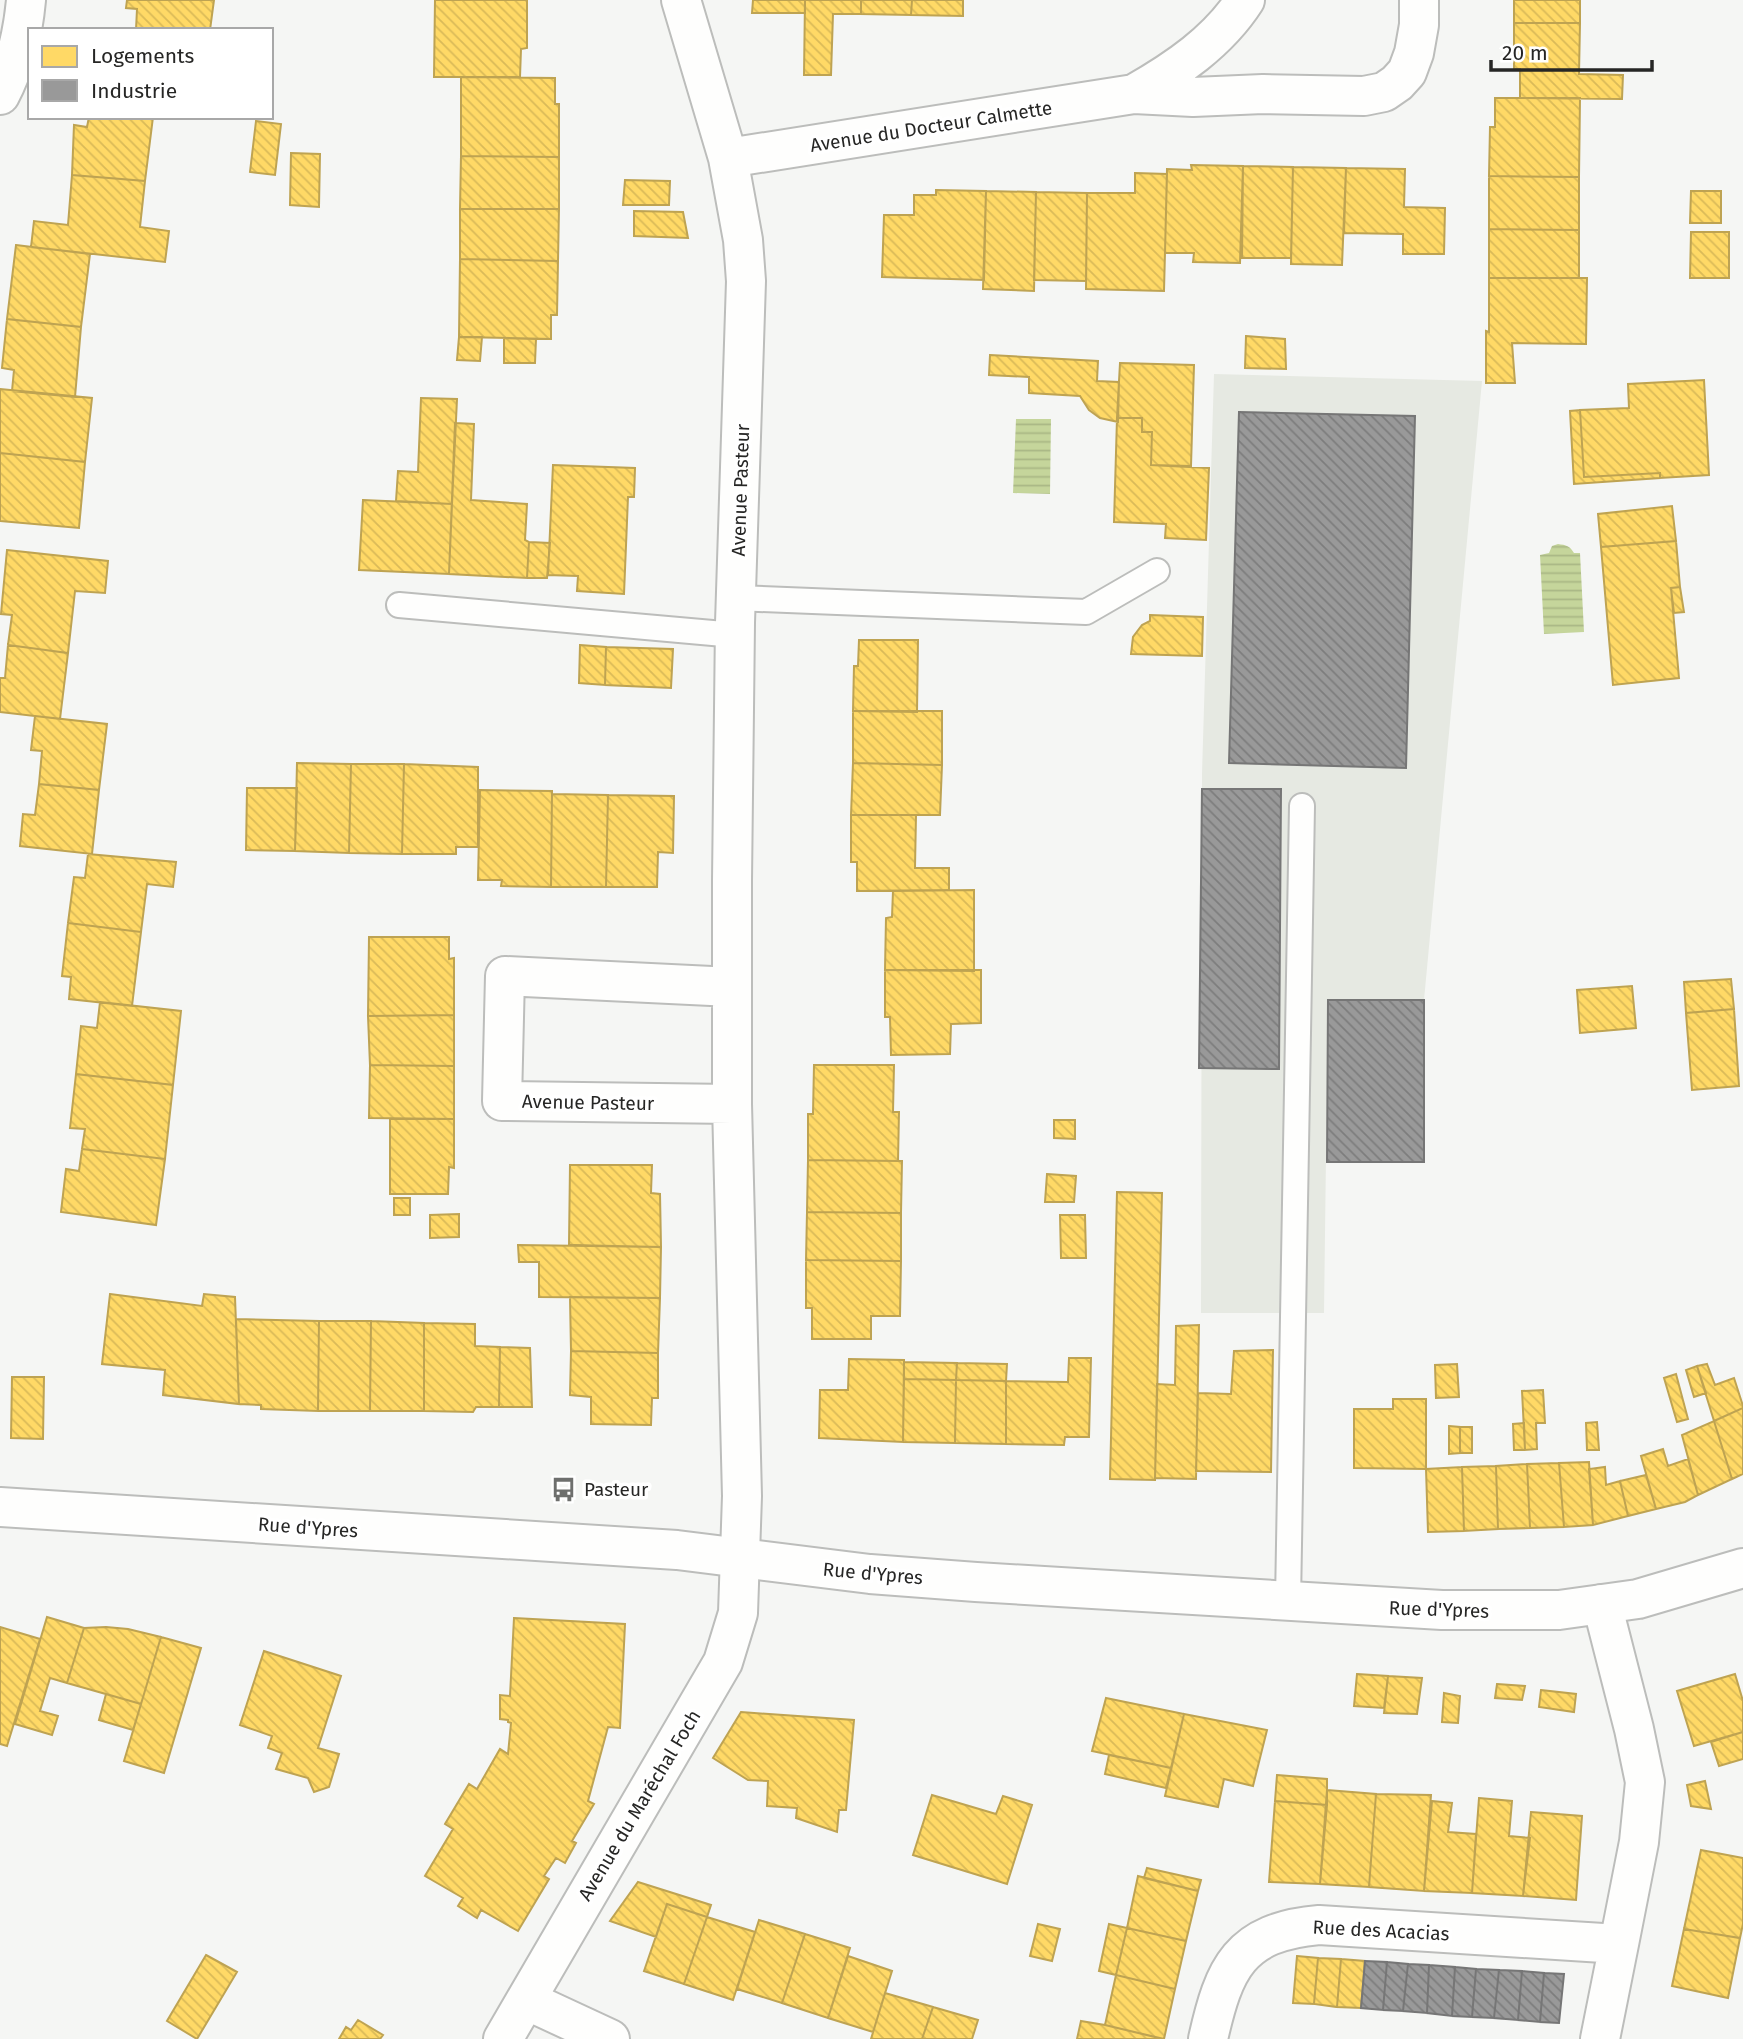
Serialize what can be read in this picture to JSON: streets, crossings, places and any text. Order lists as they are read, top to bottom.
{
  "streets": {
    "street": [
      "Avenue du Docteur Calmette",
      "Avenue Pasteur",
      "Rue d'Ypres",
      "Avenue du Maréchal Foch",
      "Rue des Acacias"
    ]
  },
  "crossings": [
    ["Avenue du Docteur Calmette", "Avenue Pasteur"],
    ["Avenue Pasteur", "Rue d'Ypres"],
    ["Avenue Pasteur", "Avenue du Maréchal Foch"],
    ["Rue d'Ypres", "Avenue du Maréchal Foch"]
  ],
  "places": {
    "bus stop": ["Pasteur"]
  },
  "legend": ["Logements", "Industrie"],
  "scale_bar": "20 m"
}
